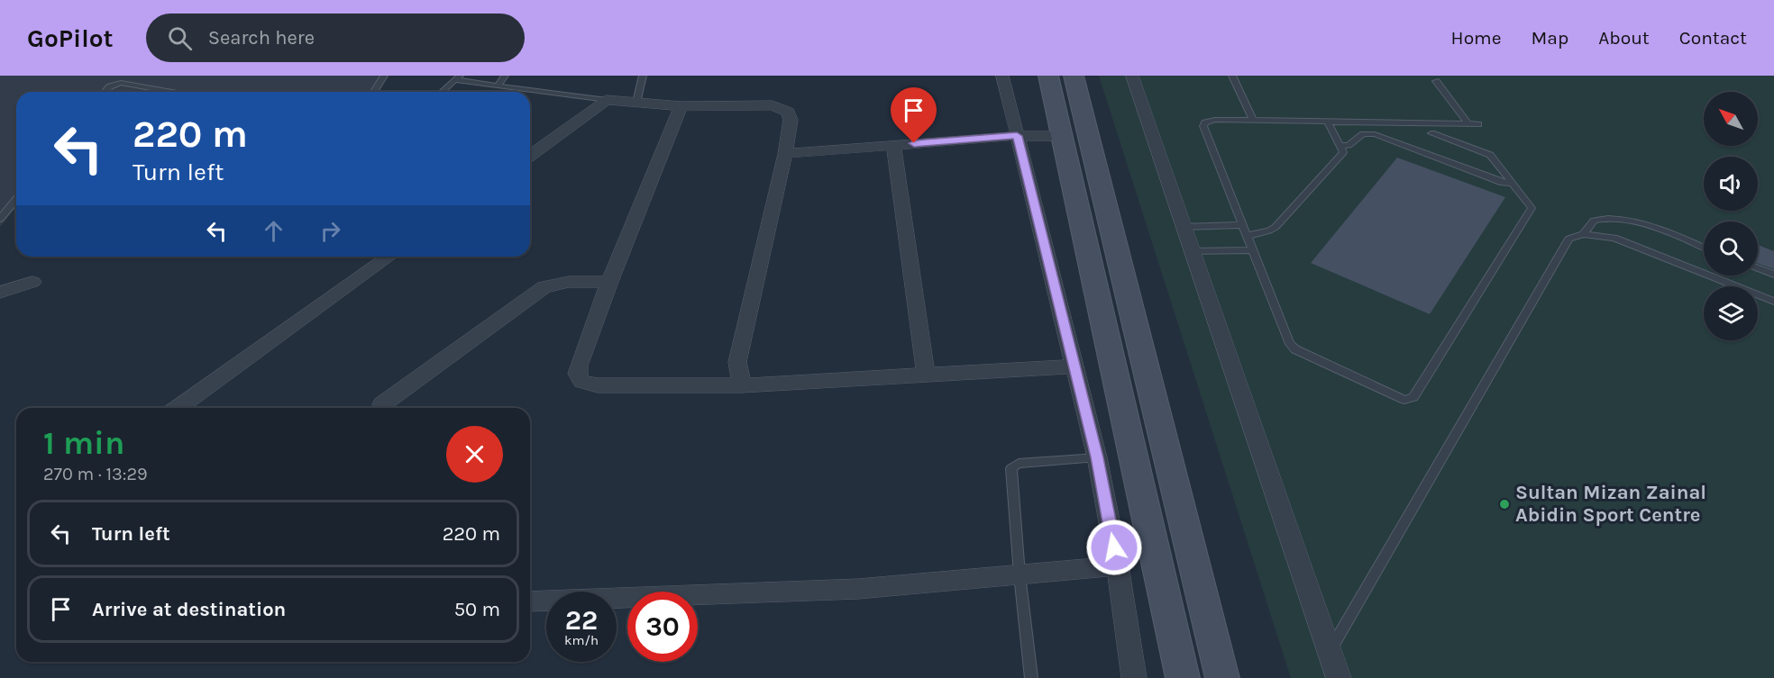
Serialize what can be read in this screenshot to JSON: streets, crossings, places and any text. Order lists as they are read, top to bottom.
{
  "places": ["Sultan Mizan Zainal Abidin Sport Centre"],
  "north": "top left",
  "page": {
    "header": "GoPilot",
    "search": "Search here",
    "nav": [
      "Home",
      "Map",
      "About",
      "Contact"
    ],
    "turn": ["220 m", "Turn left"],
    "heading": ["1 min", "270 m · 13:29"],
    "list": [
      {
        "name": "Turn left",
        "value": "220 m"
      },
      {
        "name": "Arrive at destination",
        "value": "50 m"
      }
    ],
    "speed": "22 km/h",
    "limit": "30"
  }
}
